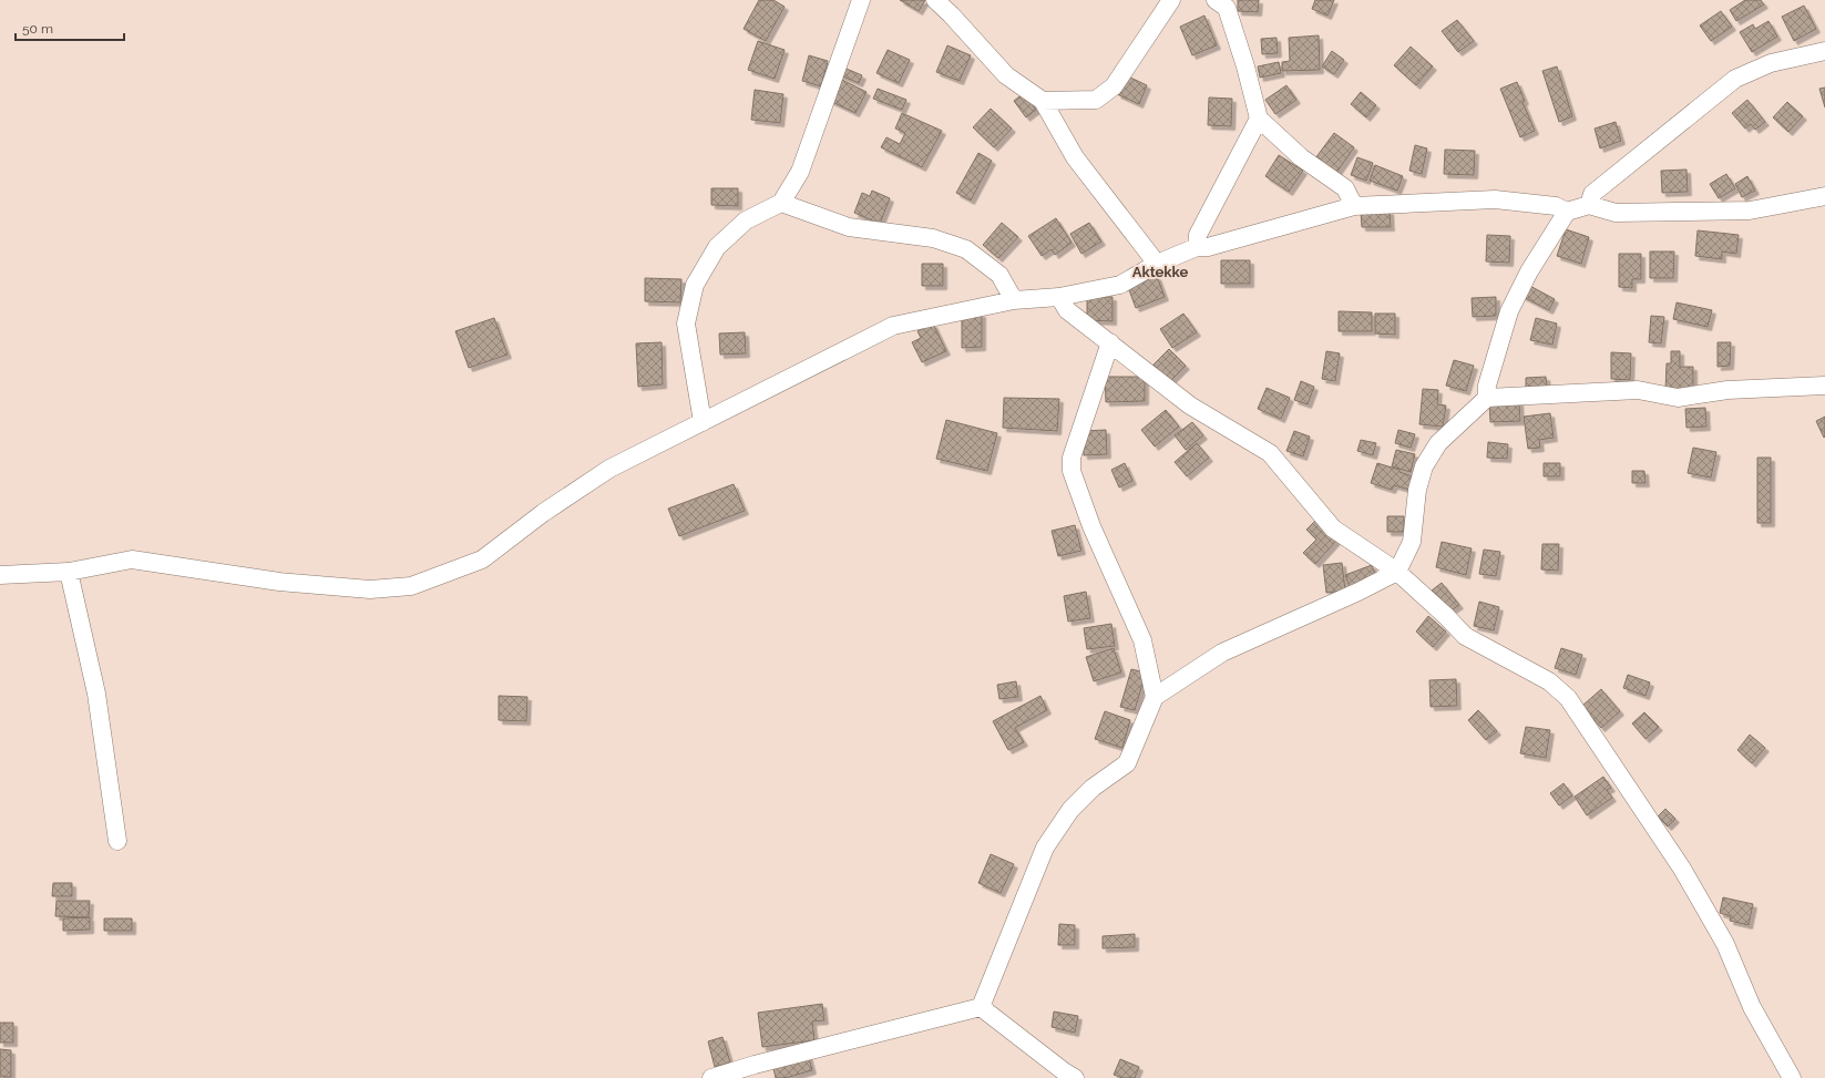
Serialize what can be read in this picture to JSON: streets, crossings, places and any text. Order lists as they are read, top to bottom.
{
  "districts": ["Aktekke"],
  "scale_bar": "50 m"
}
